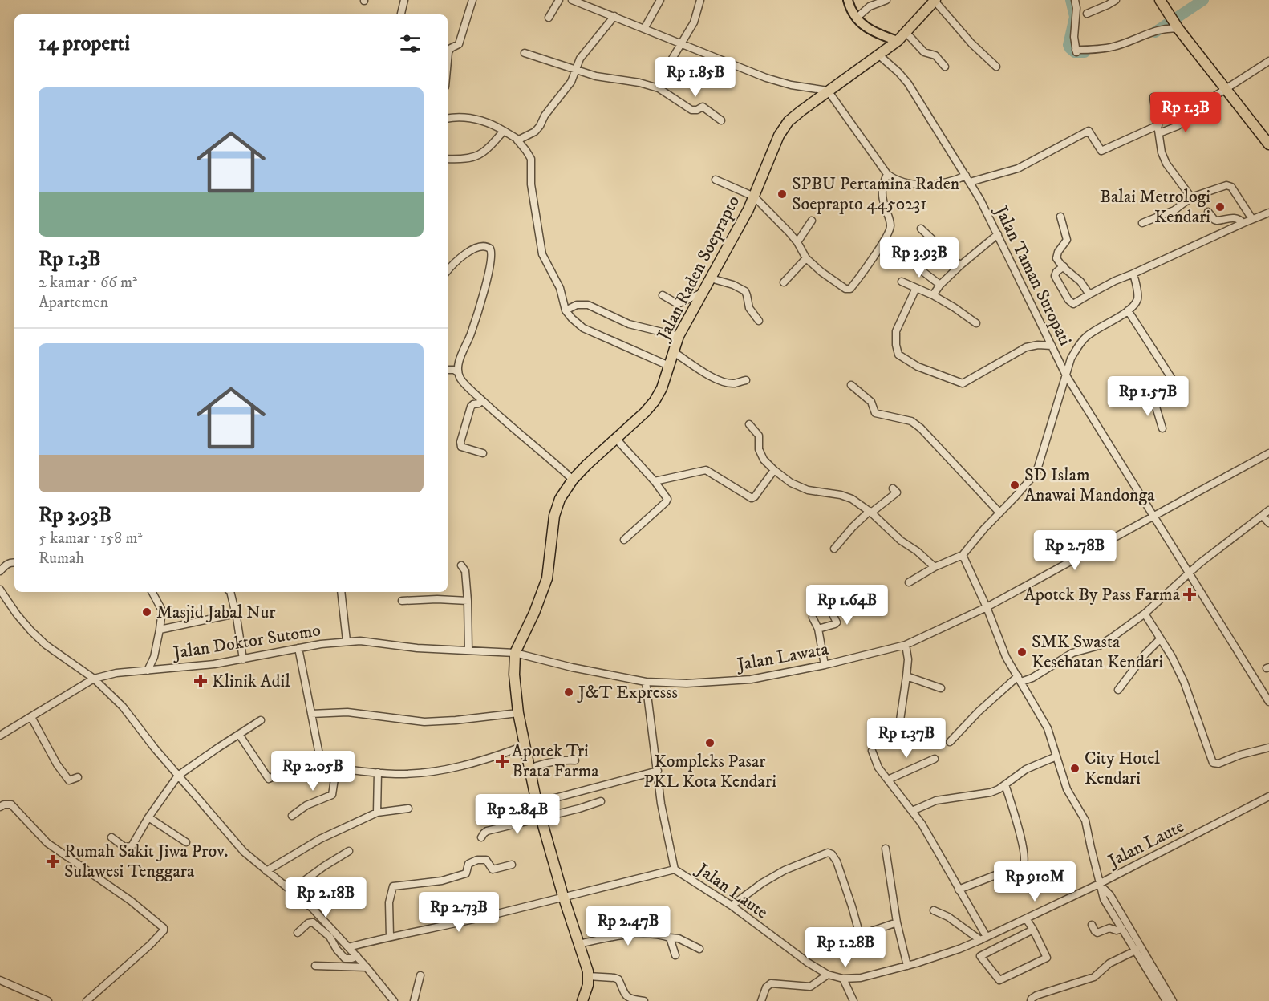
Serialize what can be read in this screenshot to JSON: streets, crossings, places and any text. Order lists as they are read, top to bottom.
{
  "streets": {
    "highway": ["Jalan Raden Soeprapto"],
    "street": [
      "Jalan Taman Suropati",
      "Jalan Doktor Sutomo",
      "Jalan Lawata",
      "Jalan Laute"
    ]
  },
  "crossings": [
    ["Jalan Raden Soeprapto", "Jalan Taman Suropati"],
    ["Jalan Raden Soeprapto", "Jalan Doktor Sutomo"],
    ["Jalan Raden Soeprapto", "Jalan Lawata"],
    ["Jalan Raden Soeprapto", "Jalan Laute"],
    ["Jalan Taman Suropati", "Jalan Lawata"],
    ["Jalan Doktor Sutomo", "Jalan Lawata"]
  ],
  "places": {
    "other": [
      "SPBU Pertamina Raden Soeprapto 4450231",
      "Balai Metrologi Kendari",
      "SD Islam Anawai Mandonga",
      "Masjid Jabal Nur",
      "SMK Swasta Kesehatan Kendari",
      "J&T Expresss",
      "Kompleks Pasar PKL Kota Kendari",
      "City Hotel Kendari"
    ],
    "health": [
      "Apotek By Pass Farma",
      "Klinik Adil",
      "Apotek Tri Brata Farma",
      "Rumah Sakit Jiwa Prov. Sulawesi Tenggara"
    ]
  },
  "page": {
    "heading": "14 properti",
    "price": [
      "Rp 1.85B",
      "Rp 1.3B",
      "Rp 3.93B",
      "Rp 1.57B",
      "Rp 2.78B",
      "Rp 1.64B",
      "Rp 1.37B",
      "Rp 2.05B",
      "Rp 2.84B",
      "Rp 910M",
      "Rp 2.18B",
      "Rp 2.73B",
      "Rp 2.47B",
      "Rp 1.28B"
    ],
    "list": [
      {
        "name": "Rp 1.3B",
        "note": "2 kamar · 66 m² · Apartemen"
      },
      {
        "name": "Rp 3.93B",
        "note": "5 kamar · 158 m² · Rumah"
      }
    ]
  }
}
